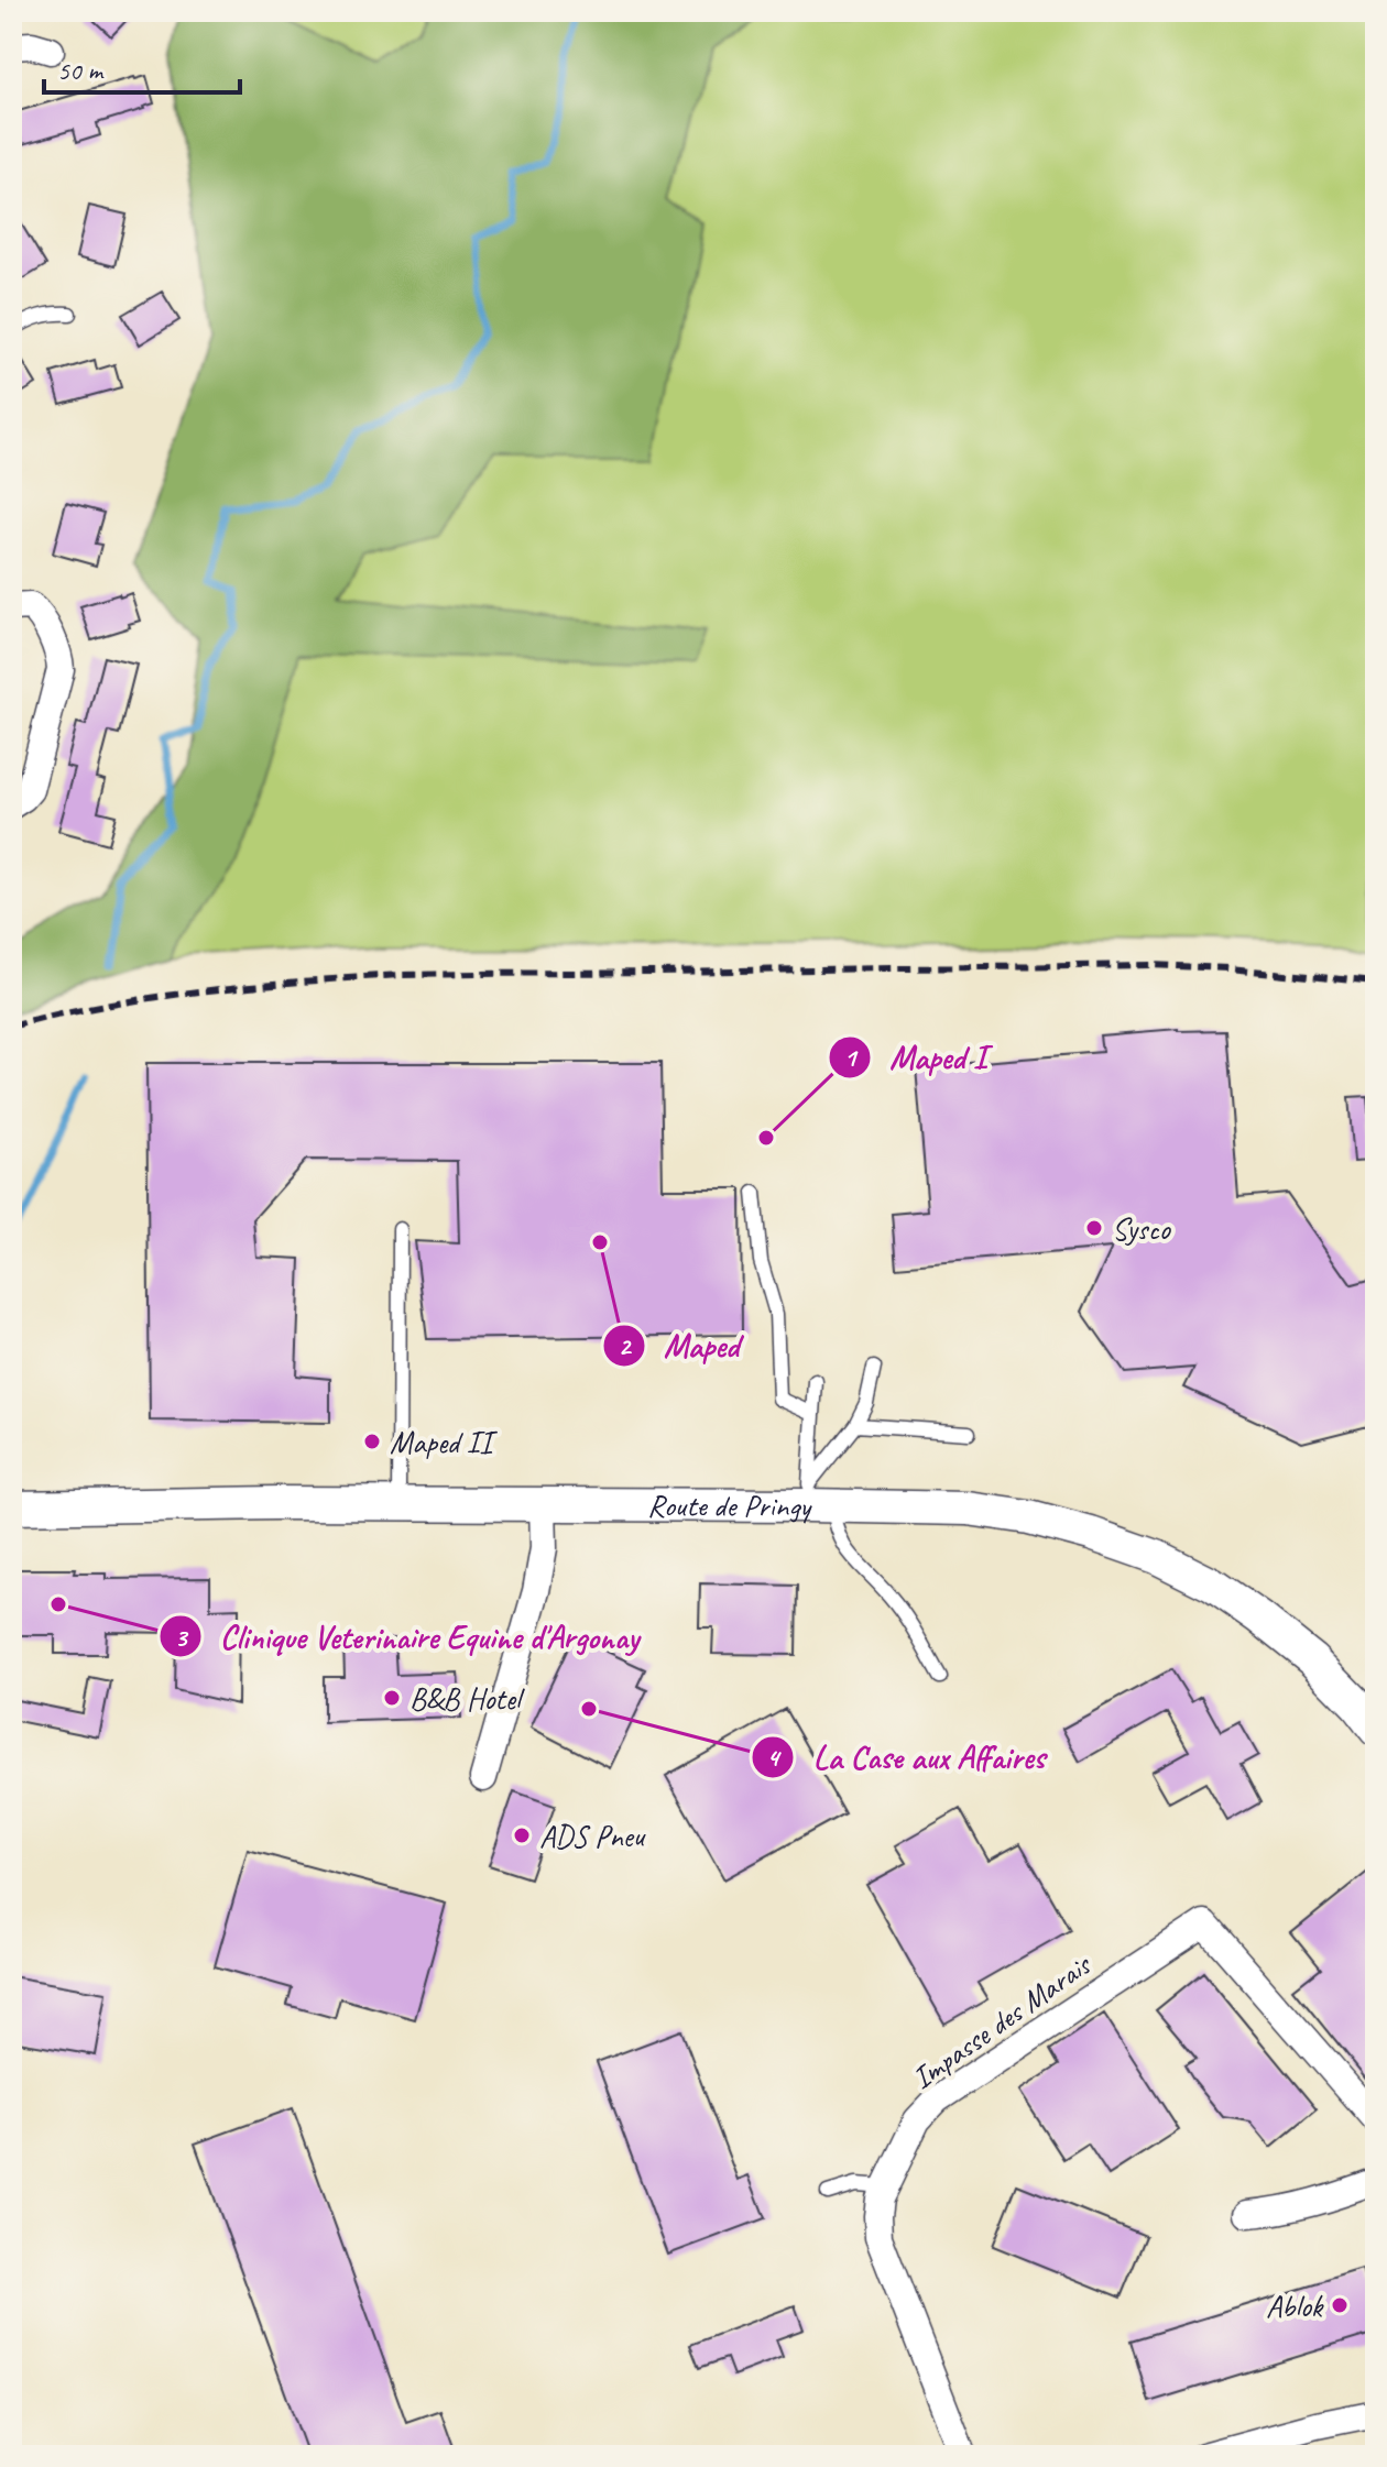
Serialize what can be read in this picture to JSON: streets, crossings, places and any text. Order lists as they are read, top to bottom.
{
  "streets": {
    "street": ["Route de Pringy", "Impasse des Marais"]
  },
  "places": [
    "Maped I",
    "Sysco",
    "Maped",
    "Maped II",
    "Clinique Veterinaire Equine d'Argonay",
    "B&B Hotel",
    "La Case aux Affaires",
    "ADS Pneu",
    "Ablok"
  ],
  "scale_bar": "50 m"
}
